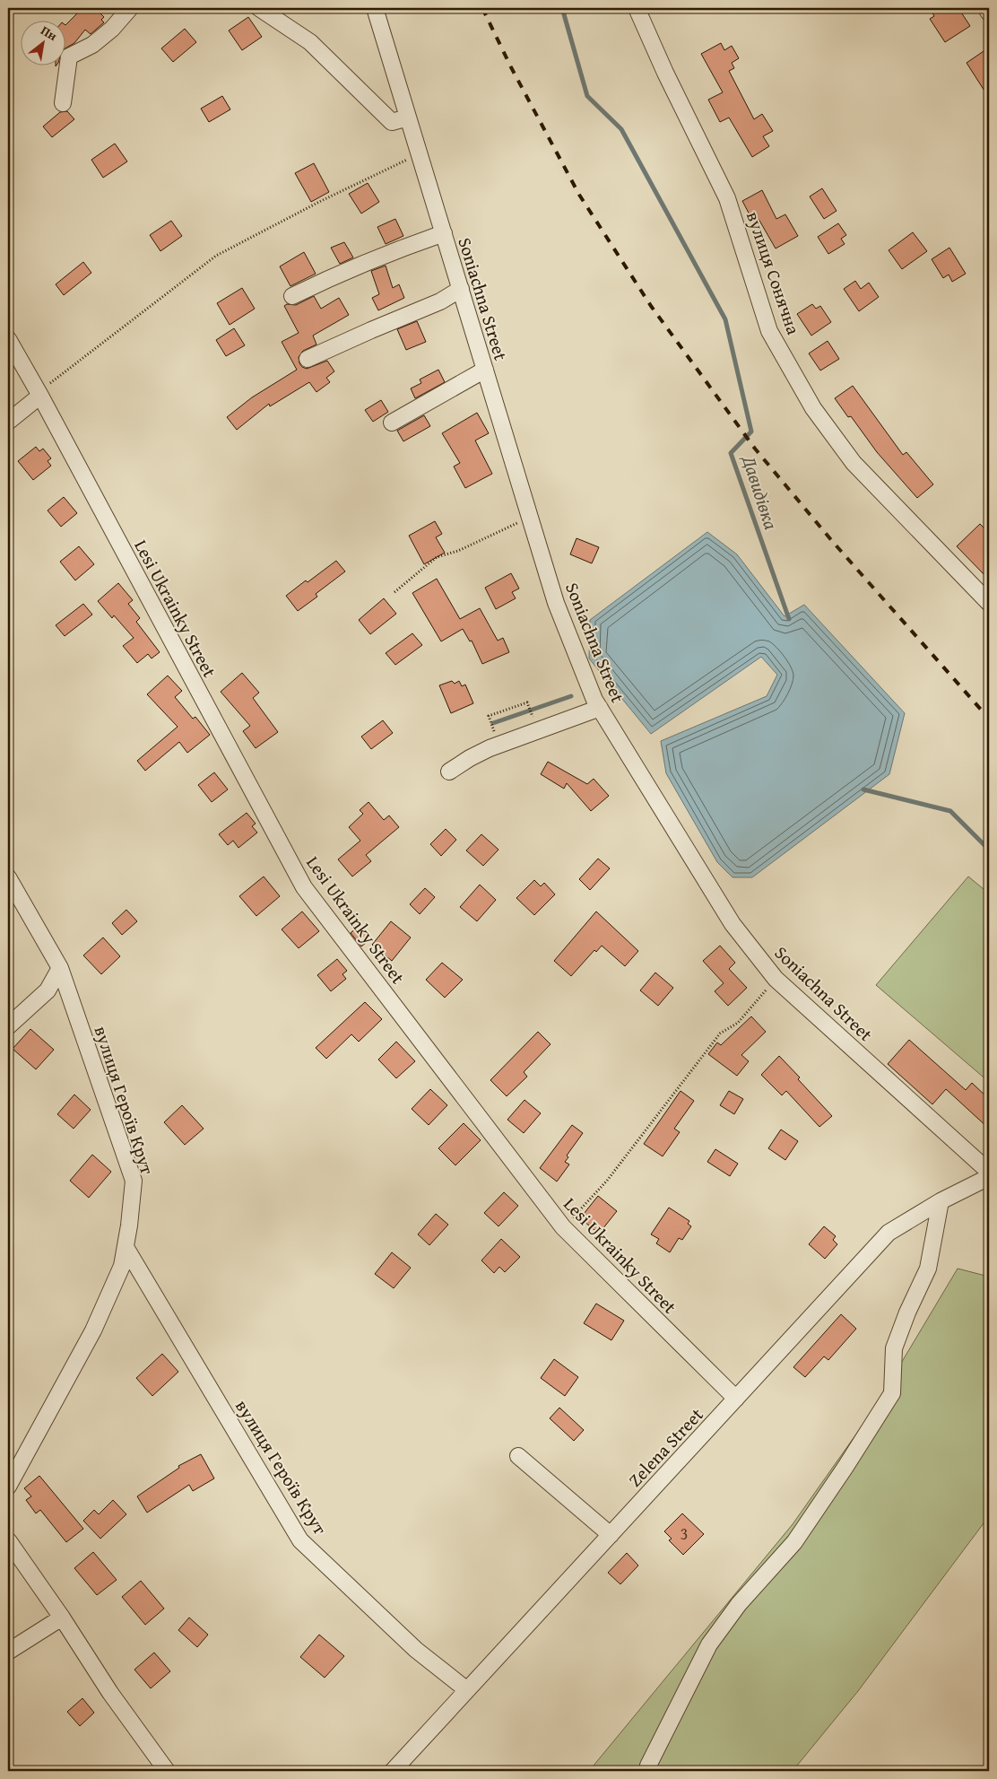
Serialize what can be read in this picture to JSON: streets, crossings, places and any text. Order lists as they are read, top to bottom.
{
  "streets": {
    "street": [
      "вулиця Сонячна",
      "Soniachna Street",
      "Lesi Ukrainky Street",
      "вулиця Героїв Крут",
      "Zelena Street"
    ]
  },
  "crossings": [
    ["Lesi Ukrainky Street", "Zelena Street"],
    ["вулиця Героїв Крут", "Zelena Street"]
  ],
  "water": ["Давидівка"],
  "house_numbers": ["3"],
  "north": "top right"
}
